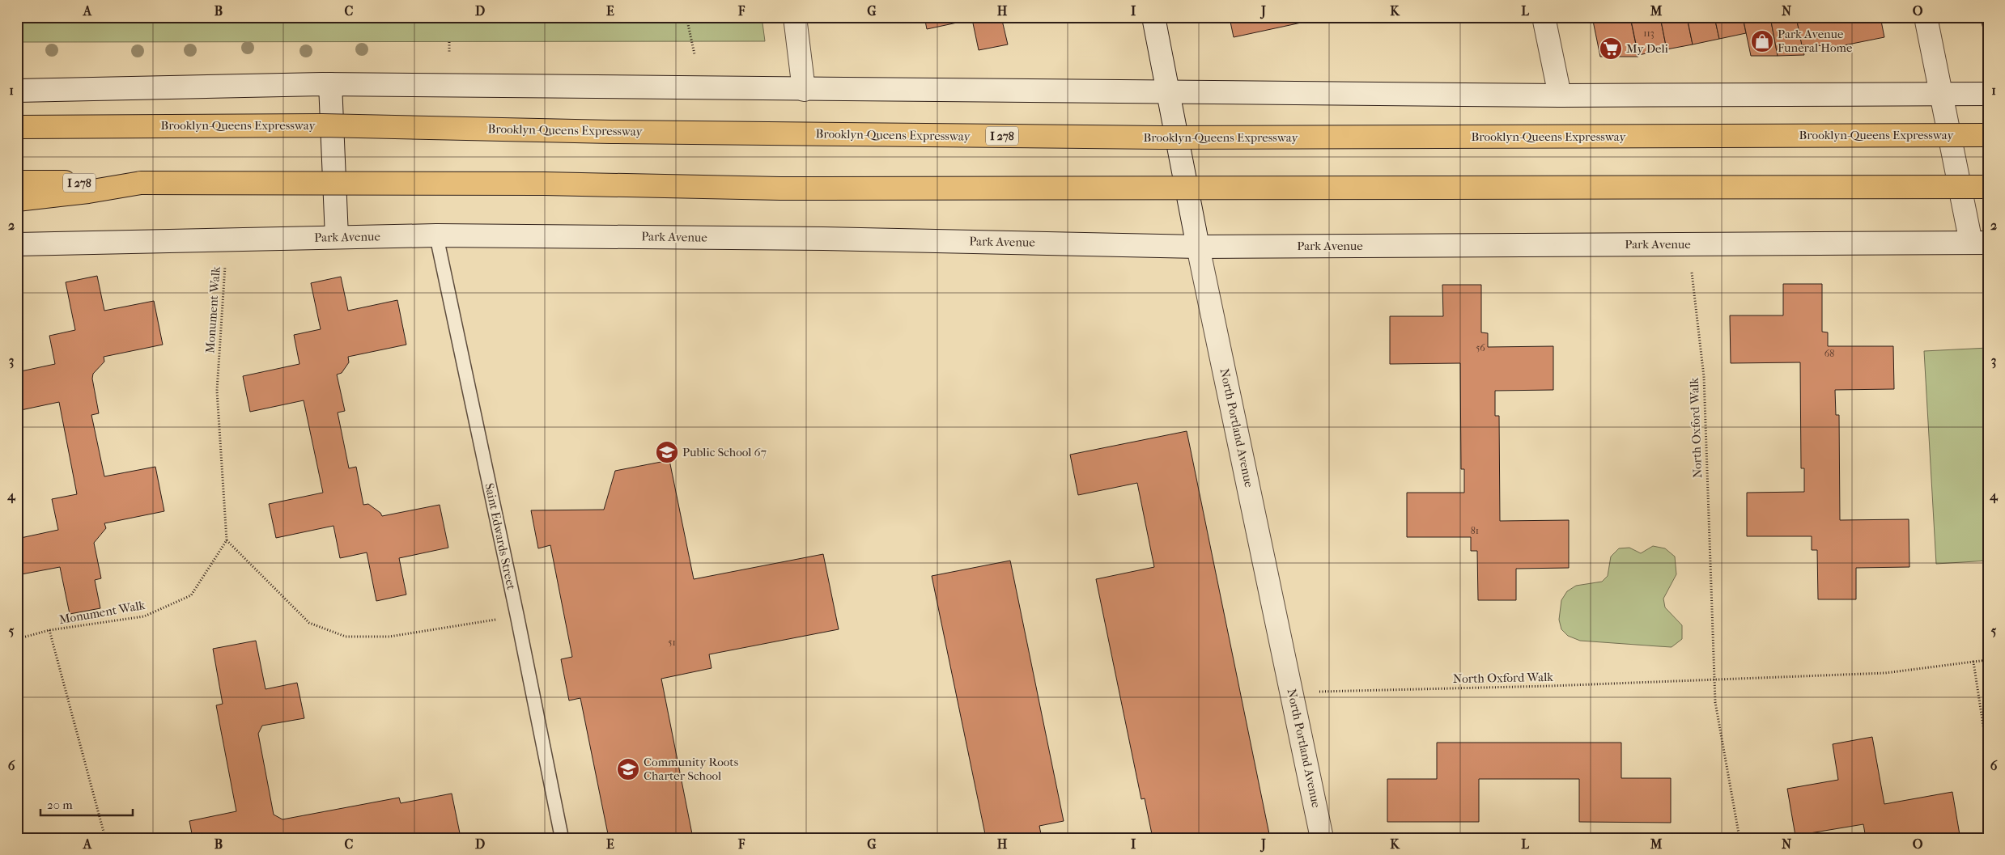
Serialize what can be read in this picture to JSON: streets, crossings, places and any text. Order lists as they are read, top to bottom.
{
  "streets": {
    "highway": ["Brooklyn-Queens Expressway", "I 278"],
    "main road": ["Park Avenue", "North Portland Avenue"],
    "lane": ["Saint Edwards Street"],
    "path": ["Monument Walk", "North Oxford Walk"]
  },
  "crossings": [
    ["Park Avenue", "North Portland Avenue"],
    ["Park Avenue", "Saint Edwards Street"],
    ["North Portland Avenue", "North Oxford Walk"]
  ],
  "places": {
    "shop": ["Park Avenue Funeral Home"],
    "supermarket": ["My Deli"],
    "school or university": ["Public School 67", "Community Roots Charter School"]
  },
  "house_numbers": [
    "113",
    "56",
    "68",
    "81",
    "51"
  ],
  "scale_bar": "20 m",
  "grid": {
    "columns": [
      "A",
      "B",
      "C",
      "D",
      "E",
      "F",
      "G",
      "H",
      "I",
      "J",
      "K",
      "L",
      "M",
      "N",
      "O"
    ],
    "rows": [
      "1",
      "2",
      "3",
      "4",
      "5",
      "6"
    ]
  }
}
